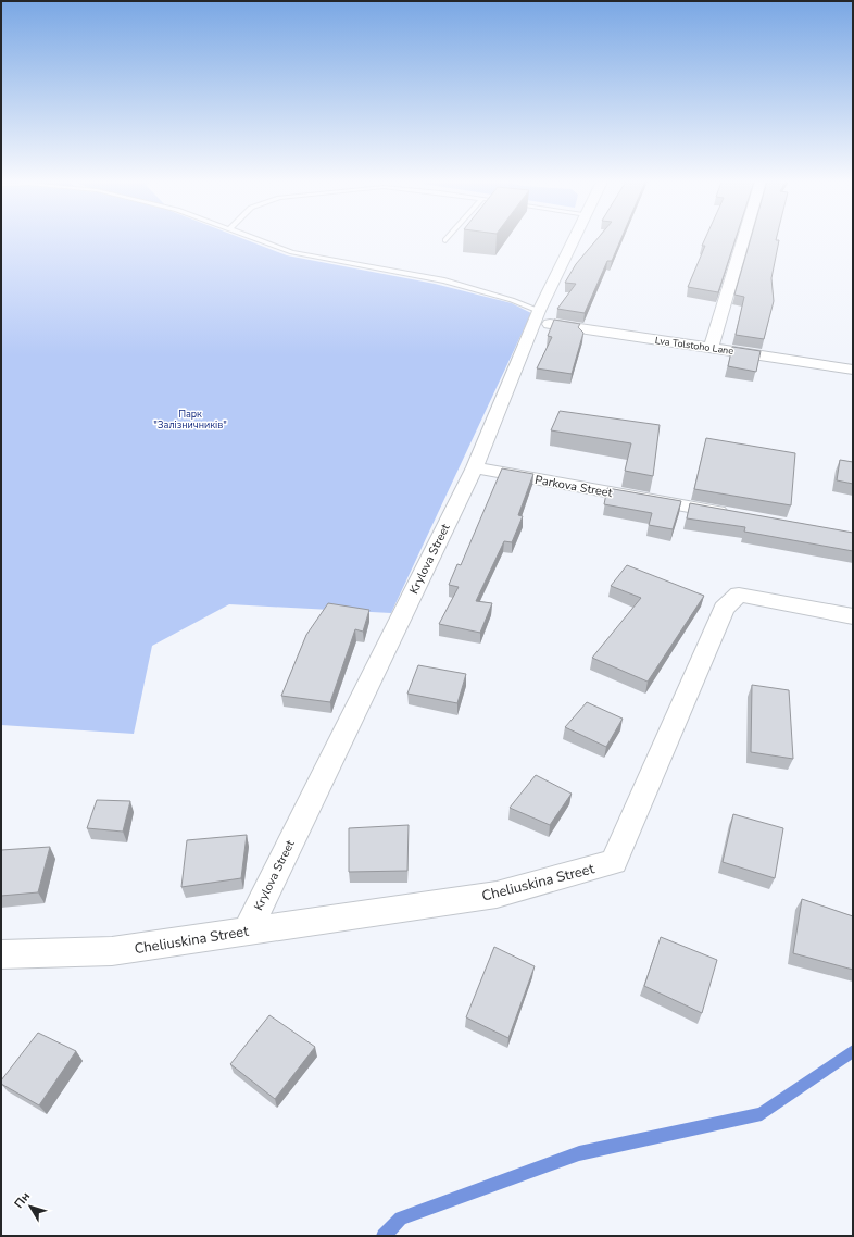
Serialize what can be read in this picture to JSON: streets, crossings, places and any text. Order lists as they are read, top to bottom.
{
  "streets": {
    "street": [
      "Lva Tolstoho Lane",
      "Parkova Street",
      "Krylova Street",
      "Cheliuskina Street"
    ]
  },
  "crossings": [
    ["Lva Tolstoho Lane", "Krylova Street"],
    ["Parkova Street", "Krylova Street"],
    ["Krylova Street", "Cheliuskina Street"]
  ],
  "parks": ["Парк \"Залізничників\""],
  "north": "top left"
}
